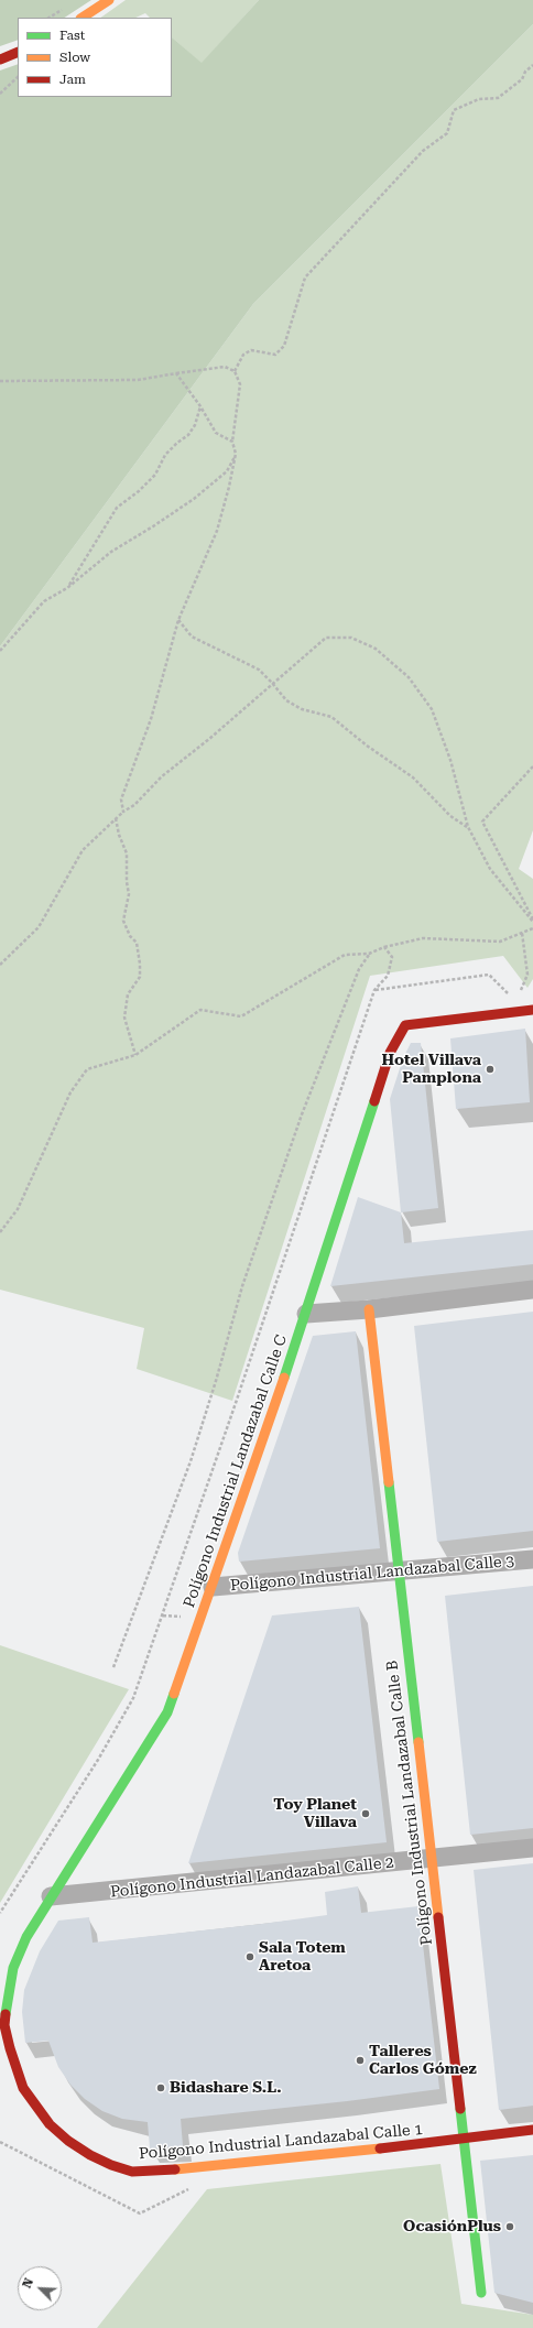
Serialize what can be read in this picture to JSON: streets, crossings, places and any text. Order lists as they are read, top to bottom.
{
  "streets": {
    "street": [
      "Polígono Industrial Landazabal Calle C",
      "Polígono Industrial Landazabal Calle 3",
      "Polígono Industrial Landazabal Calle B",
      "Polígono Industrial Landazabal Calle 2",
      "Polígono Industrial Landazabal Calle 1"
    ]
  },
  "crossings": [
    ["Polígono Industrial Landazabal Calle C", "Polígono Industrial Landazabal Calle 3"],
    ["Polígono Industrial Landazabal Calle C", "Polígono Industrial Landazabal Calle 2"],
    ["Polígono Industrial Landazabal Calle C", "Polígono Industrial Landazabal Calle 1"],
    ["Polígono Industrial Landazabal Calle 3", "Polígono Industrial Landazabal Calle B"],
    ["Polígono Industrial Landazabal Calle B", "Polígono Industrial Landazabal Calle 2"],
    ["Polígono Industrial Landazabal Calle B", "Polígono Industrial Landazabal Calle 1"]
  ],
  "places": [
    "Hotel Villava Pamplona",
    "Toy Planet Villava",
    "Sala Totem Aretoa",
    "Talleres Carlos Gómez",
    "Bidashare S.L.",
    "OcasiónPlus"
  ],
  "legend": ["Fast", "Slow", "Jam"],
  "north": "top left"
}
